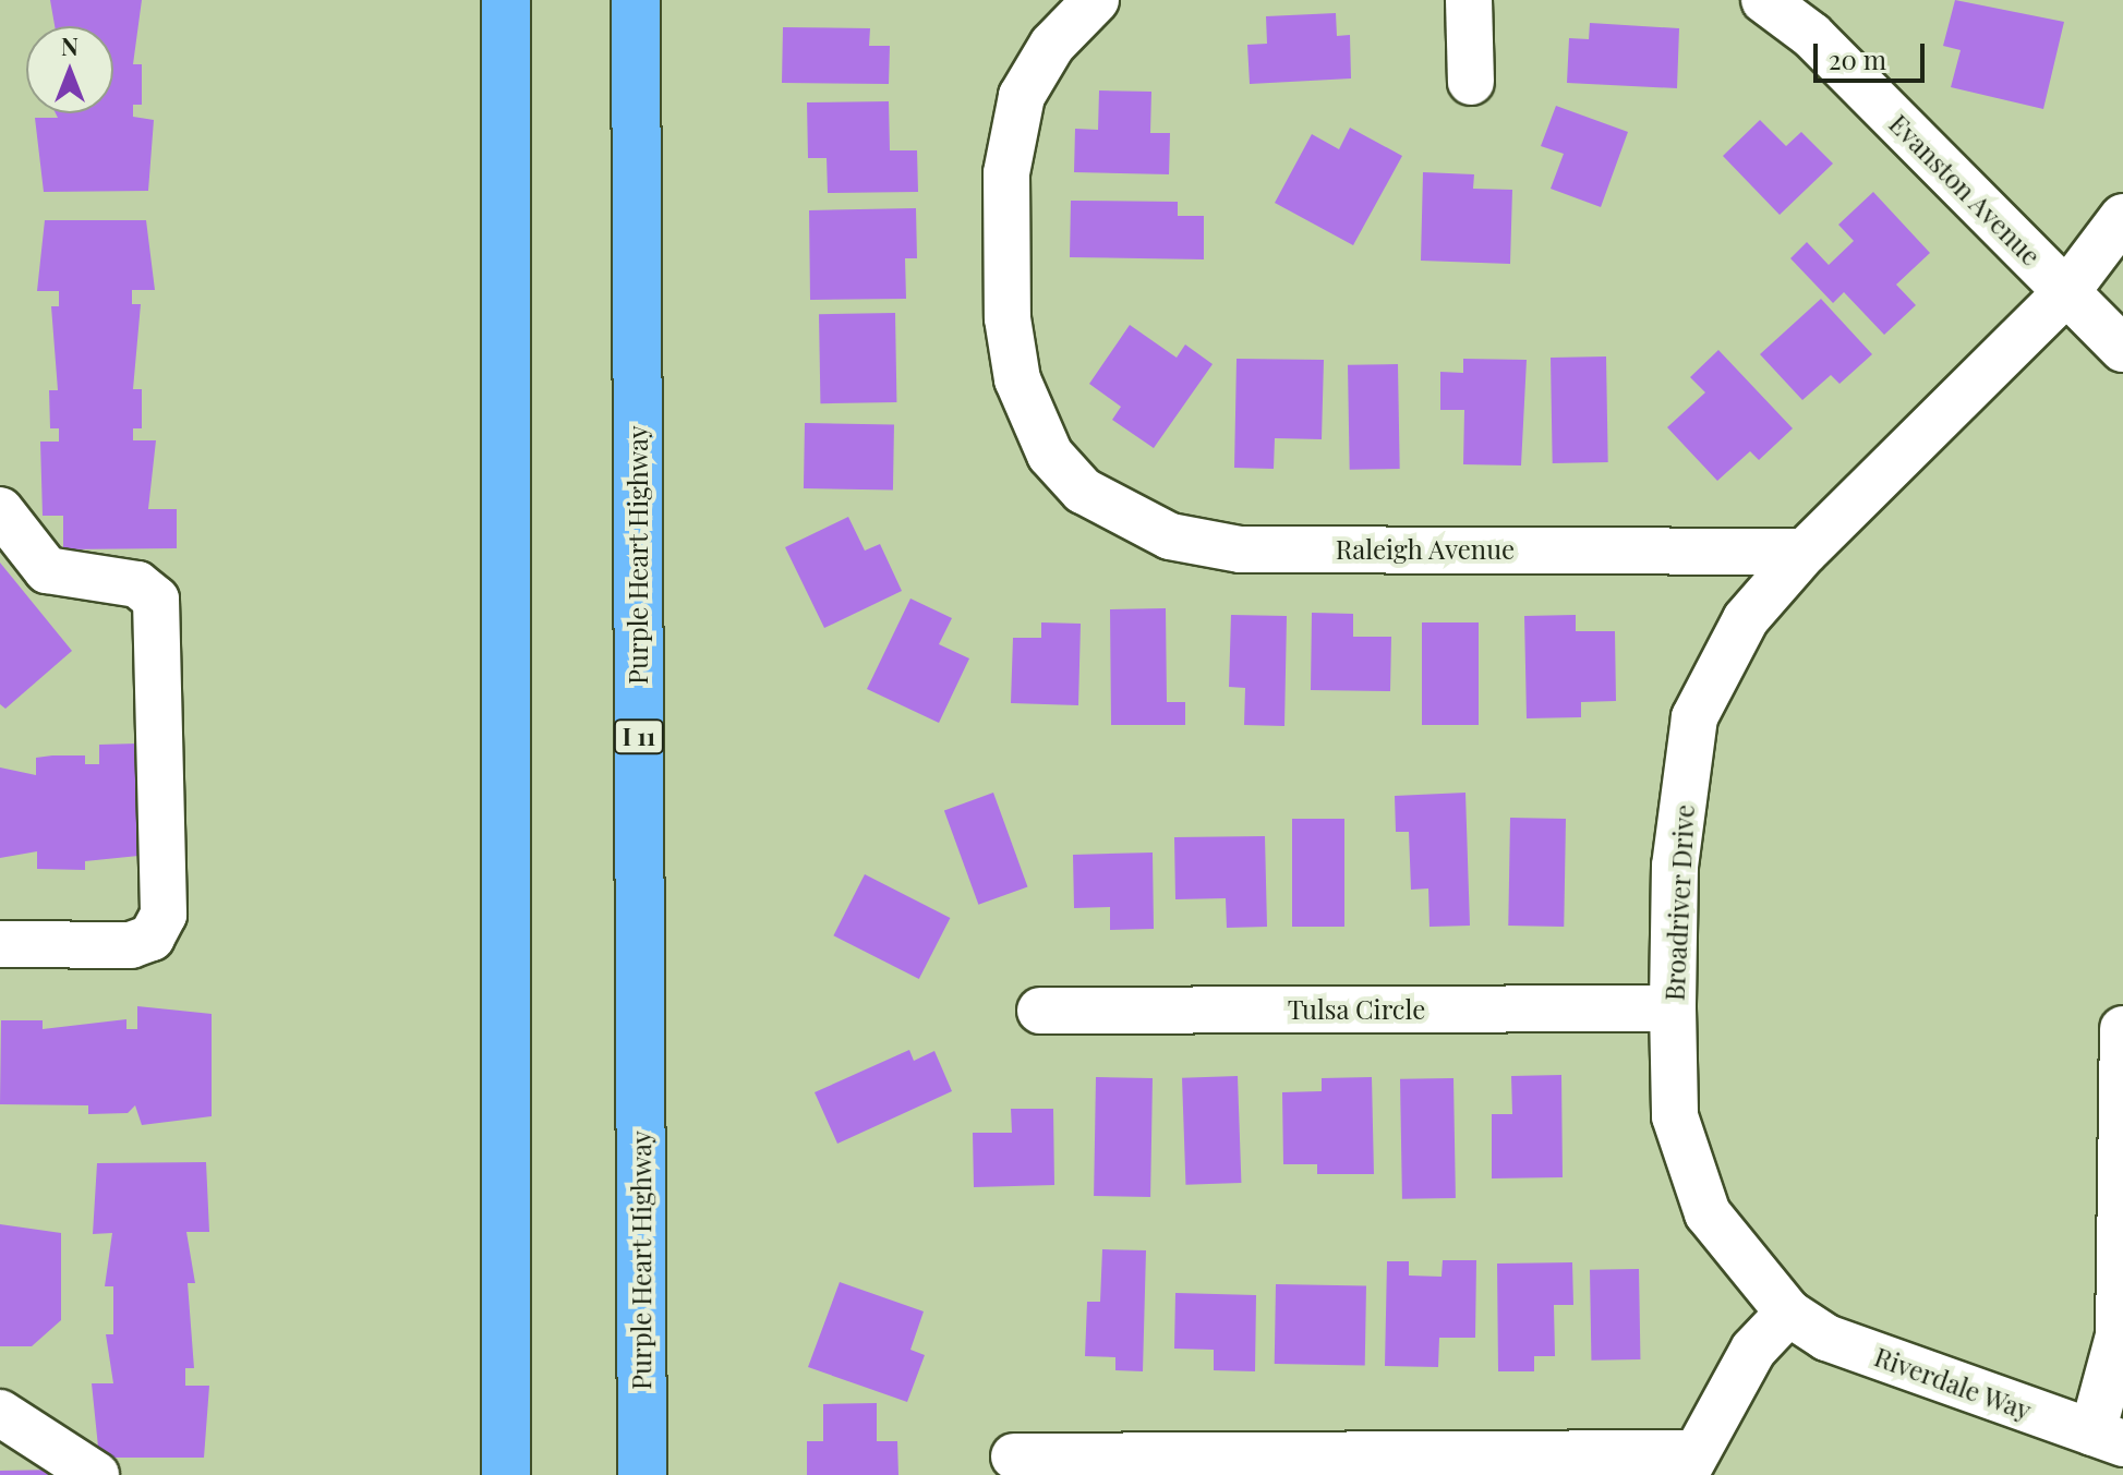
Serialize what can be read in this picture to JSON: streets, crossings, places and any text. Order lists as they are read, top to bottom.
{
  "streets": {
    "highway": ["Purple Heart Highway", "I 11"],
    "street": [
      "Evanston Avenue",
      "Raleigh Avenue",
      "Broadriver Drive",
      "Tulsa Circle",
      "Riverdale Way"
    ]
  },
  "crossings": [
    ["Evanston Avenue", "Broadriver Drive"],
    ["Raleigh Avenue", "Broadriver Drive"],
    ["Broadriver Drive", "Tulsa Circle"],
    ["Broadriver Drive", "Riverdale Way"]
  ],
  "scale_bar": "20 m",
  "north": "top"
}
